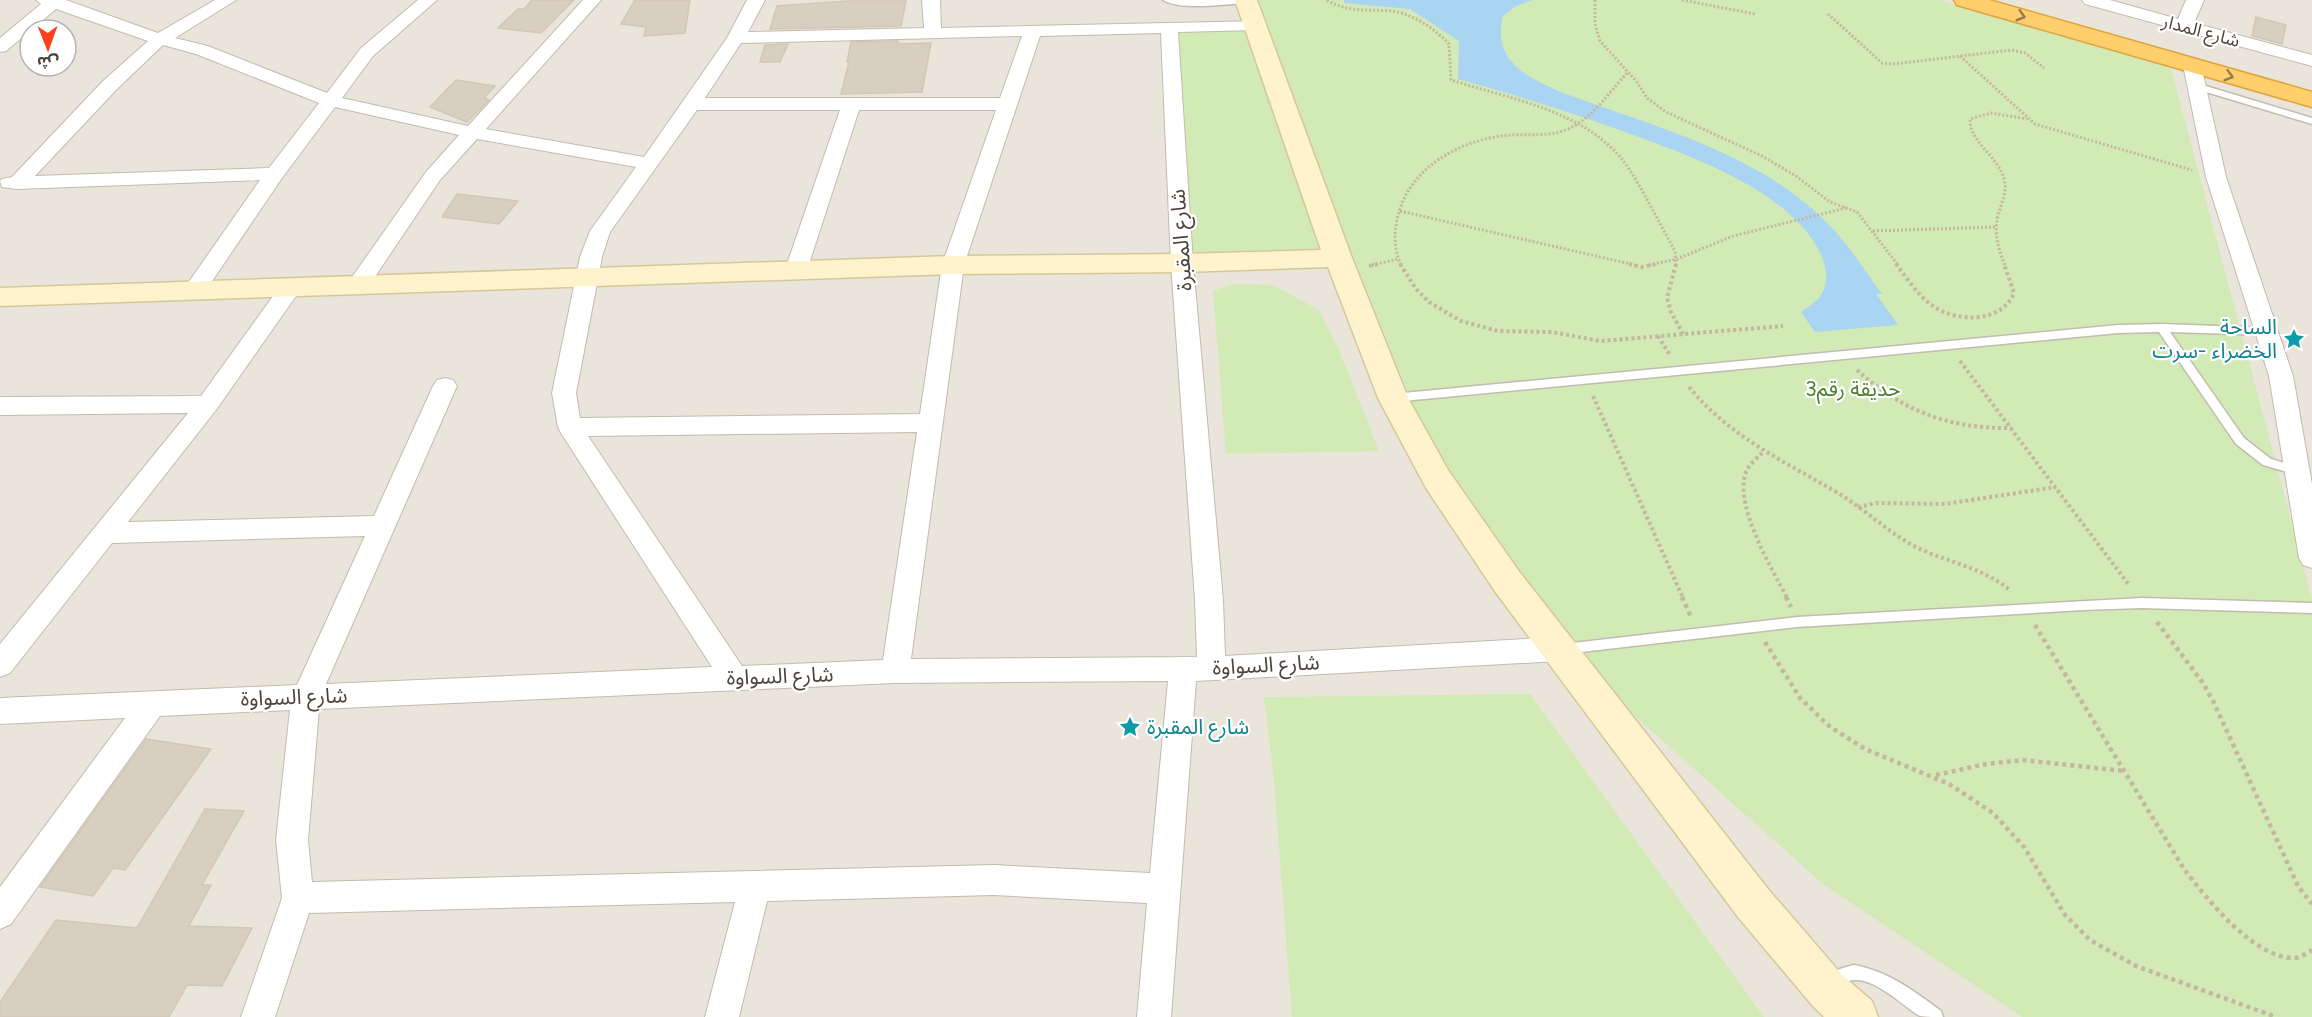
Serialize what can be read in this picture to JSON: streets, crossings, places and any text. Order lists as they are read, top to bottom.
{
  "streets": {
    "street": ["شارع المدار", "شارع المقبرة", "شارع السواوة"]
  },
  "crossings": [
    ["شارع المقبرة", "شارع السواوة"]
  ],
  "parks": ["حديقة رقم3"],
  "places": {
    "place": ["الساحة الخضراء -سرت", "شارع المقبرة"]
  },
  "north": "bottom"
}
